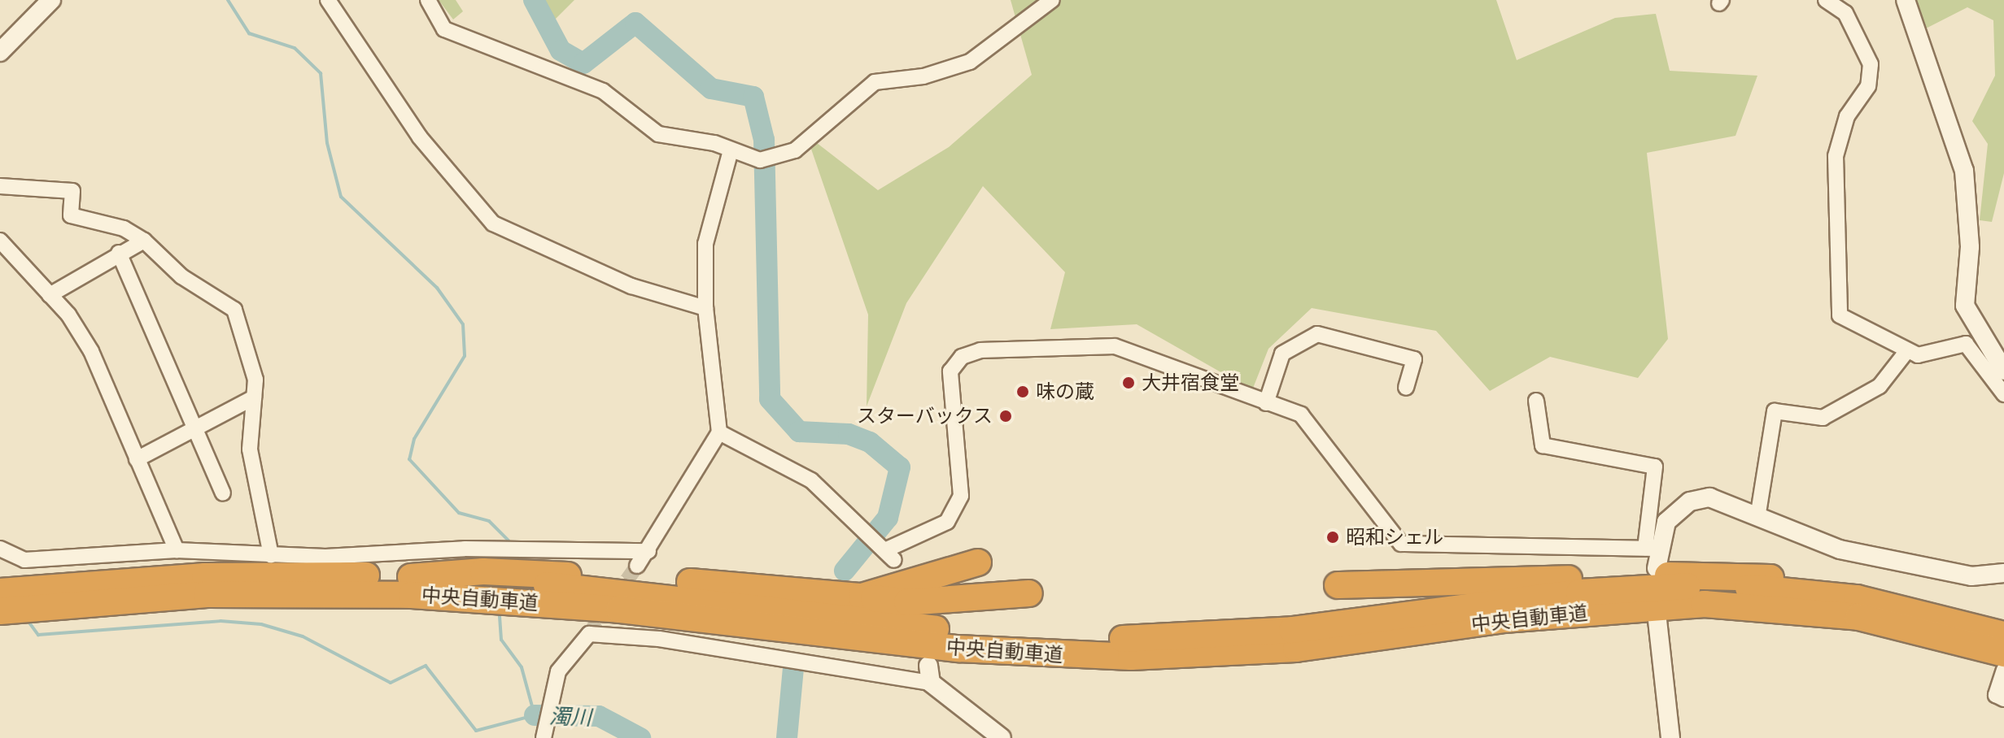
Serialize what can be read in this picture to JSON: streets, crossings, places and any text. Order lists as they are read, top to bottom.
{
  "streets": {
    "highway": ["中央自動車道"]
  },
  "water": ["濁川"],
  "places": [
    "大井宿食堂",
    "味の蔵",
    "スターバックス",
    "昭和シェル"
  ]
}
